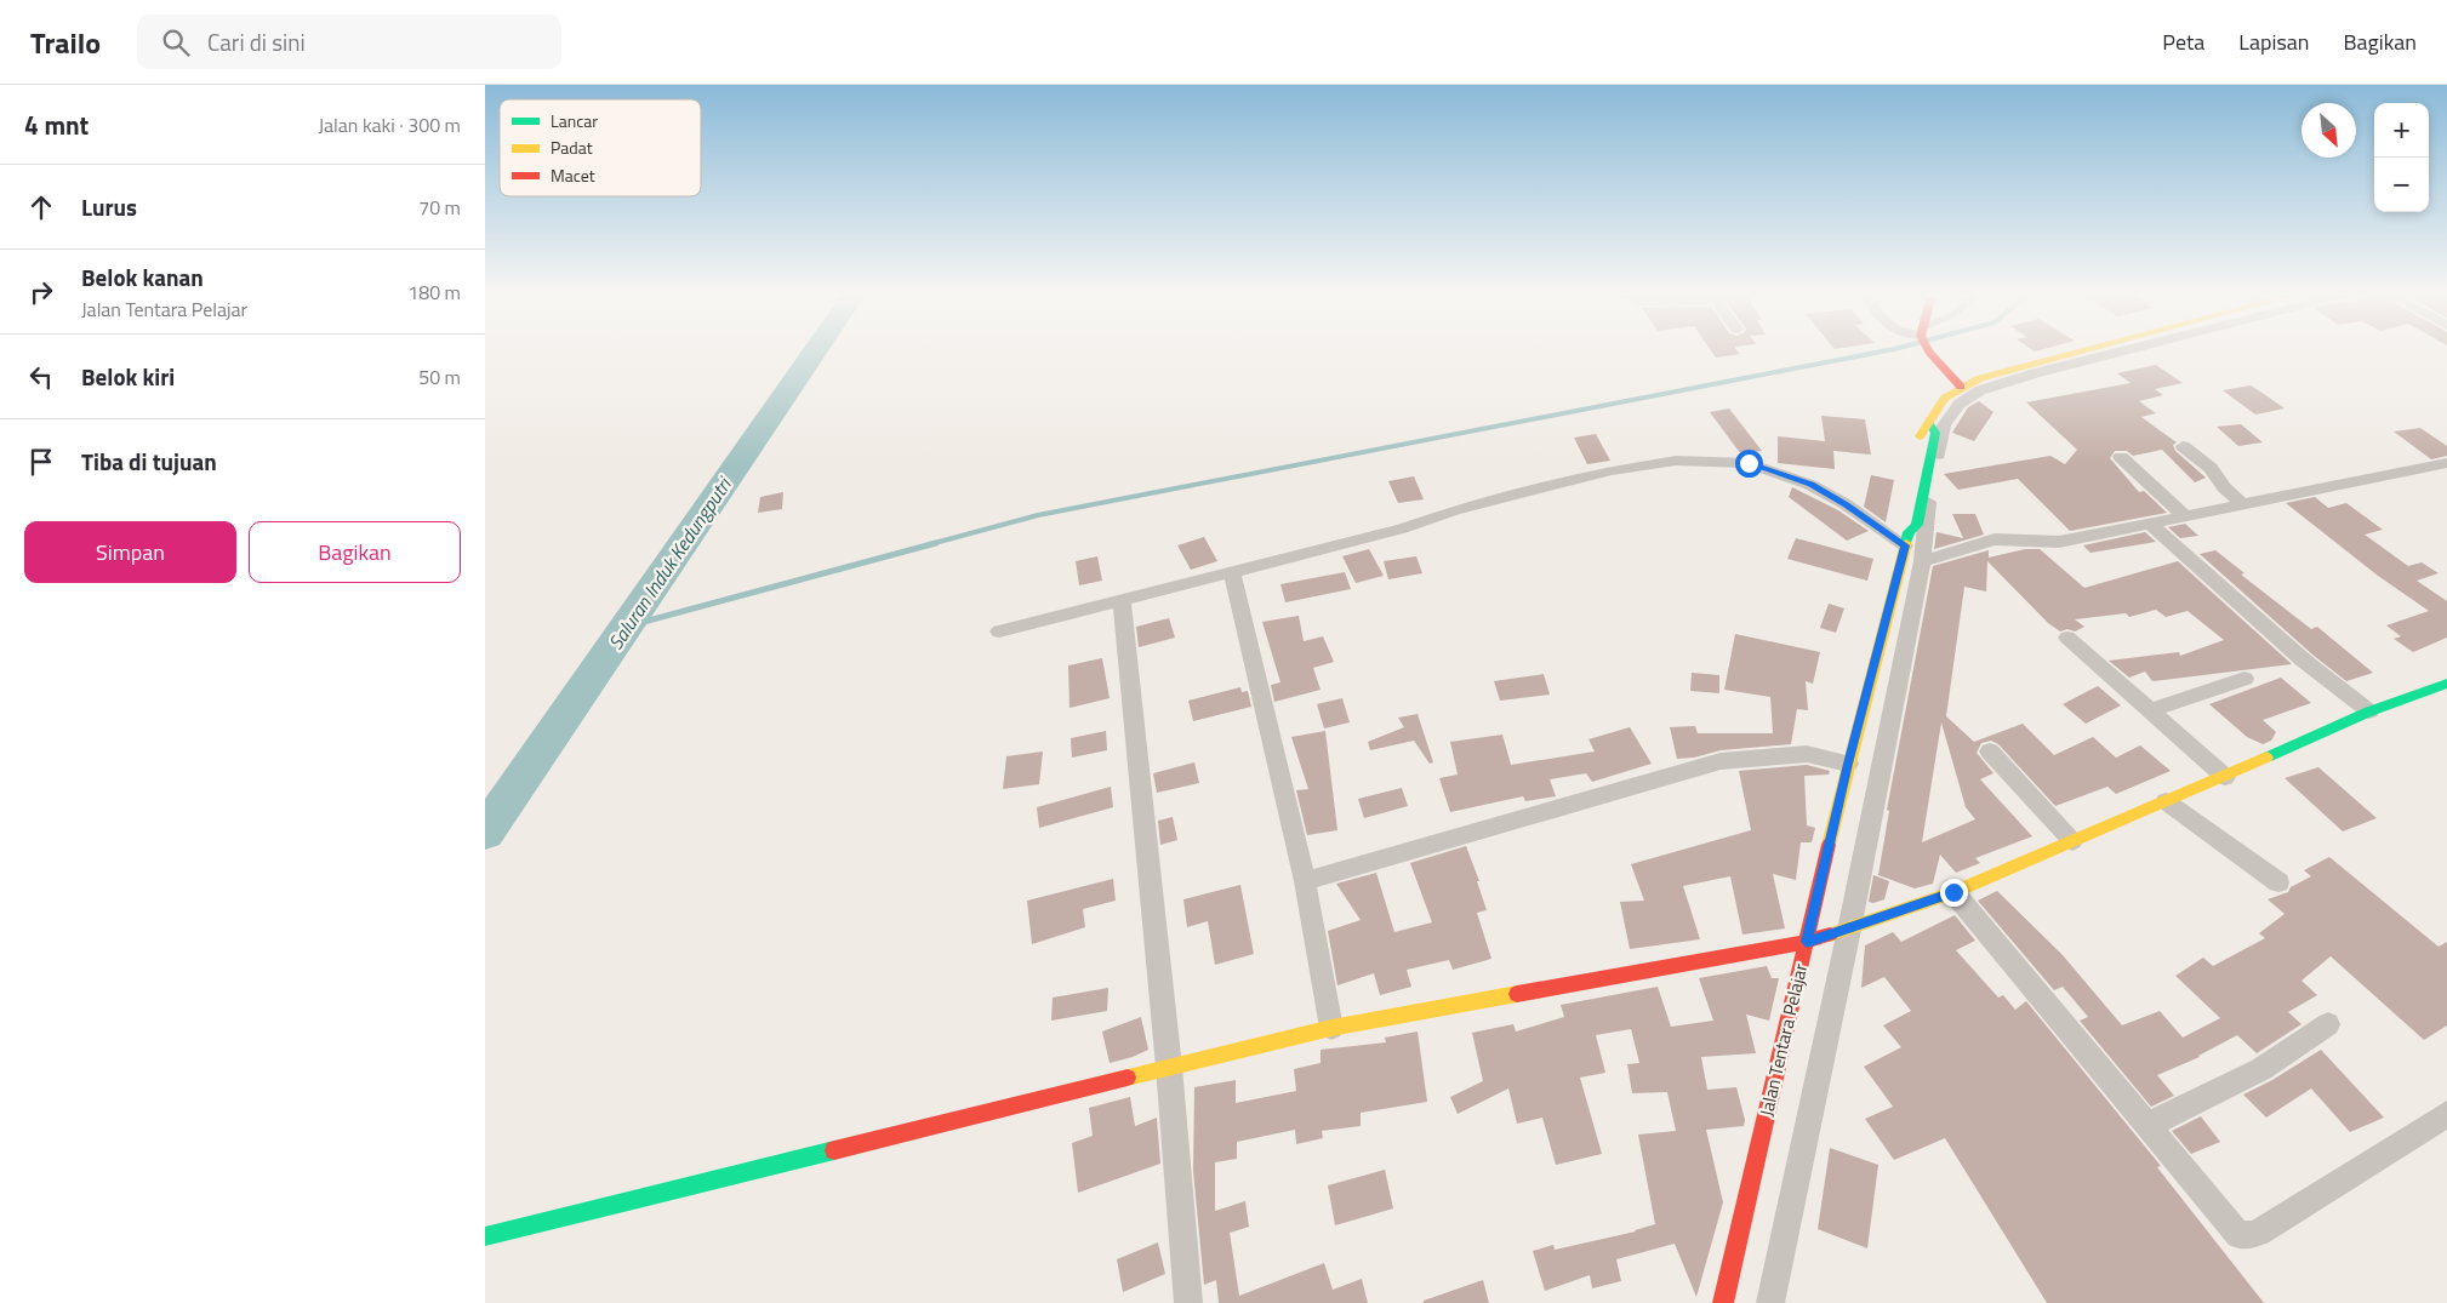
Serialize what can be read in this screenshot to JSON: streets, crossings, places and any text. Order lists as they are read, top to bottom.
{
  "streets": {
    "main road": ["Jalan Tentara Pelajar"]
  },
  "water": ["Saluran Induk Kedungputri"],
  "legend": ["Lancar", "Padat", "Macet"],
  "north": "bottom right",
  "page": {
    "header": "Trailo",
    "search": "Cari di sini",
    "nav": ["Peta", "Lapisan", "Bagikan"],
    "heading": ["4 mnt", "Jalan kaki · 300 m"],
    "map_buttons": ["+", "−"],
    "list": [
      ["Lurus", "70 m"],
      ["Belok kanan", "Jalan Tentara Pelajar", "180 m"],
      ["Belok kiri", "50 m"],
      "Tiba di tujuan"
    ],
    "buttons": ["Simpan", "Bagikan"]
  }
}
